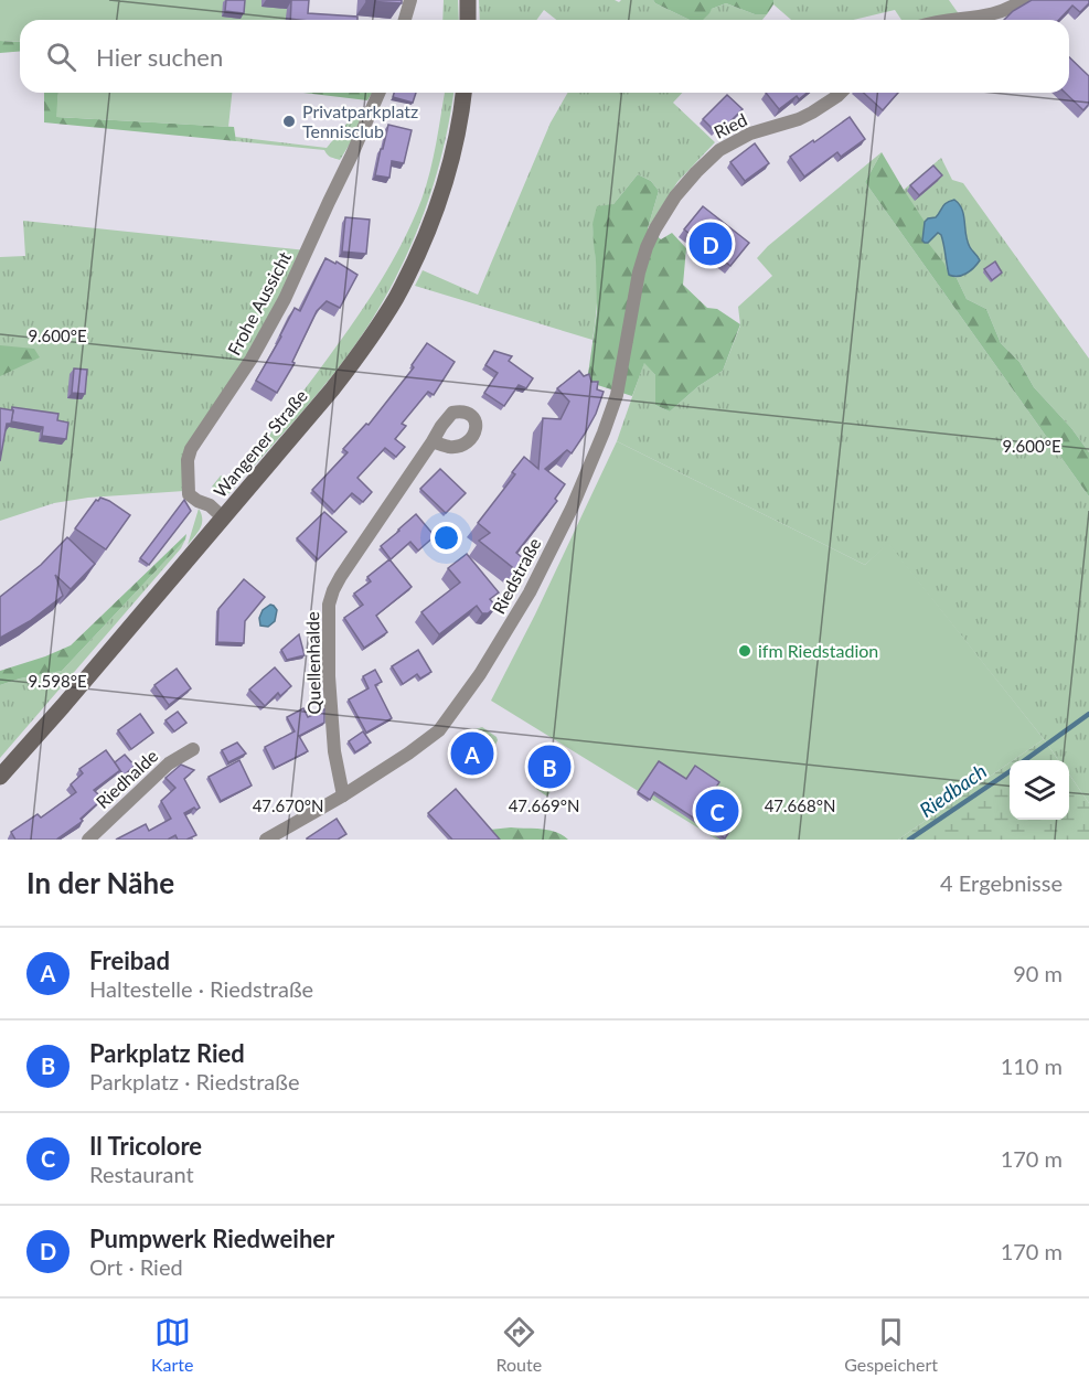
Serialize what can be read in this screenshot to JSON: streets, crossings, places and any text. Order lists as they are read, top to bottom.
{
  "streets": {
    "main road": ["Wangener Straße"],
    "street": [
      "Ried",
      "Frohe Aussicht",
      "Riedstraße",
      "Quellenhalde",
      "Riedhalde"
    ]
  },
  "crossings": [
    ["Ried", "Riedstraße"],
    ["Frohe Aussicht", "Wangener Straße"],
    ["Riedstraße", "Quellenhalde"]
  ],
  "water": ["Riedbach"],
  "places": ["Privatparkplatz Tennisclub", "ifm Riedstadion"],
  "page": {
    "search": "Hier suchen",
    "pins": [
      "D",
      "A",
      "B",
      "C"
    ],
    "heading": ["In der Nähe", "4 Ergebnisse"],
    "list": [
      {
        "mark": "A",
        "name": "Freibad",
        "note": "Haltestelle · Riedstraße",
        "value": "90 m"
      },
      {
        "mark": "B",
        "name": "Parkplatz Ried",
        "note": "Parkplatz · Riedstraße",
        "value": "110 m"
      },
      {
        "mark": "C",
        "name": "Il Tricolore",
        "note": "Restaurant",
        "value": "170 m"
      },
      {
        "mark": "D",
        "name": "Pumpwerk Riedweiher",
        "note": "Ort · Ried",
        "value": "170 m"
      }
    ],
    "nav": ["Karte", "Route", "Gespeichert"]
  },
  "coordinates": [
    "9.600°E",
    "9.598°E",
    "47.670°N",
    "47.669°N",
    "47.668°N"
  ]
}
